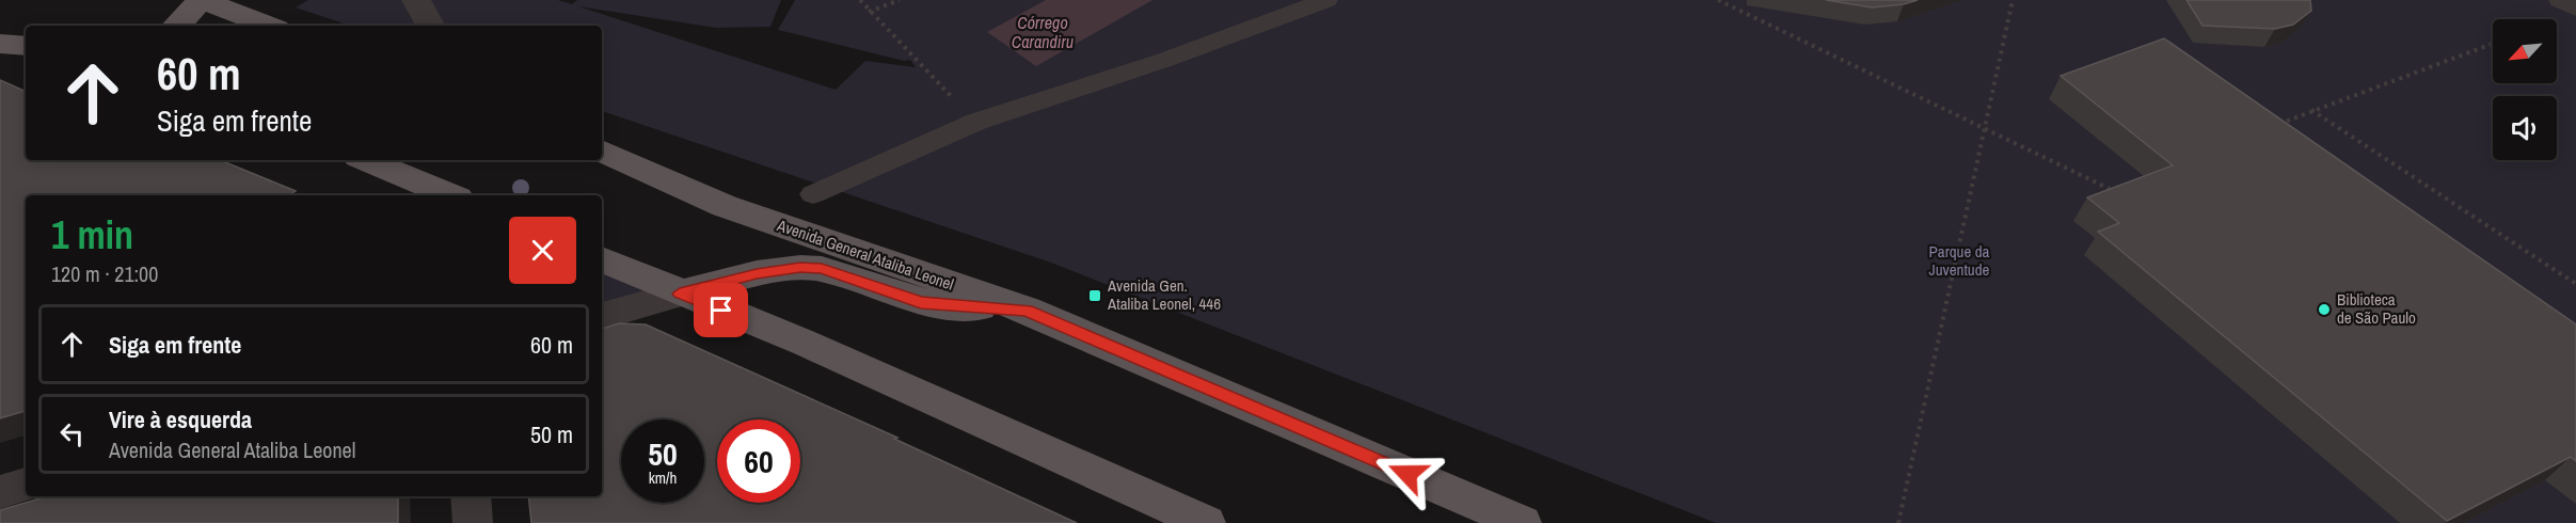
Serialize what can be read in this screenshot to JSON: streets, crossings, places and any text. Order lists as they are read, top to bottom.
{
  "streets": {
    "main road": ["Avenida General Ataliba Leonel"]
  },
  "water": ["Córrego Carandiru"],
  "parks": ["Parque da Juventude"],
  "places": {
    "transit": ["Avenida Gen. Ataliba Leonel, 446"],
    "other": ["Biblioteca de São Paulo"]
  },
  "north": "bottom left",
  "page": {
    "turn": ["60 m", "Siga em frente"],
    "heading": ["1 min", "120 m · 21:00"],
    "list": [
      {
        "name": "Siga em frente",
        "value": "60 m"
      },
      {
        "name": "Vire à esquerda",
        "note": "Avenida General Ataliba Leonel",
        "value": "50 m"
      }
    ],
    "speed": "50 km/h",
    "limit": "60"
  }
}
